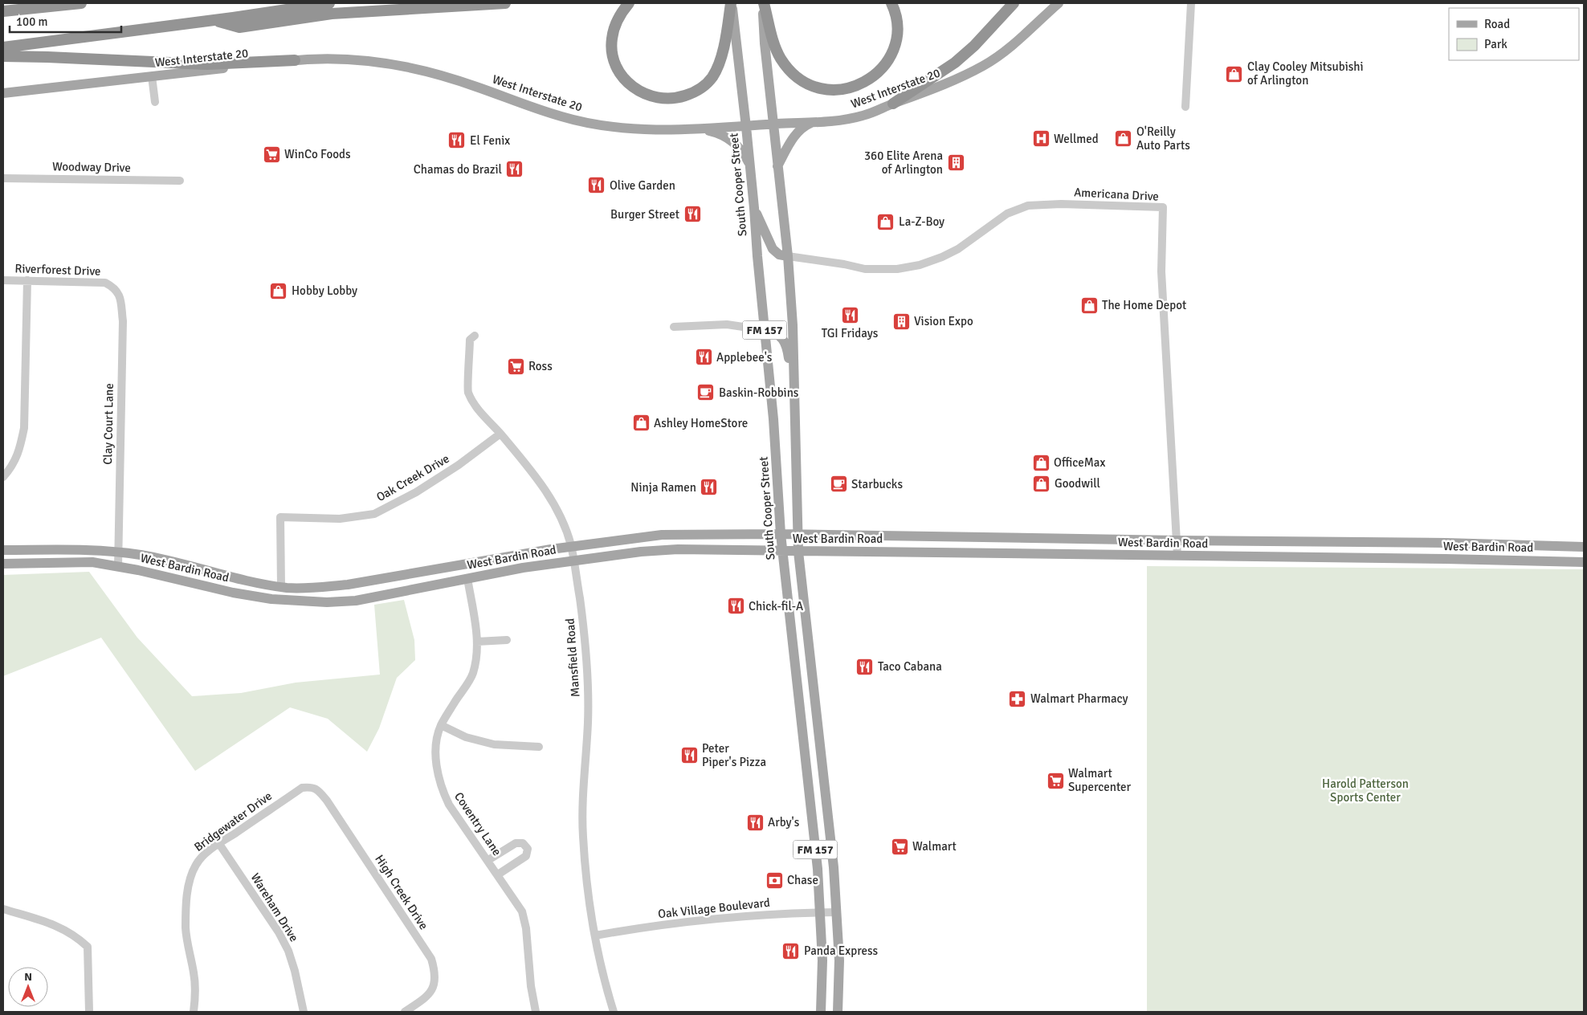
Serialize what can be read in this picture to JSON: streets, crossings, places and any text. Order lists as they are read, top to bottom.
{
  "streets": {
    "main road": [
      "West Interstate 20",
      "South Cooper Street",
      "FM 157",
      "West Bardin Road"
    ],
    "street": [
      "Woodway Drive",
      "Americana Drive",
      "Riverforest Drive",
      "Clay Court Lane",
      "Oak Creek Drive",
      "Mansfield Road",
      "Bridgewater Drive",
      "Coventry Lane",
      "High Creek Drive",
      "Wareham Drive",
      "Oak Village Boulevard"
    ]
  },
  "crossings": [
    ["West Interstate 20", "South Cooper Street"],
    ["West Interstate 20", "FM 157"],
    ["South Cooper Street", "West Bardin Road"],
    ["South Cooper Street", "Oak Village Boulevard"],
    ["Americana Drive", "FM 157"],
    ["Americana Drive", "West Bardin Road"],
    ["Riverforest Drive", "Clay Court Lane"],
    ["FM 157", "West Bardin Road"],
    ["FM 157", "Oak Village Boulevard"],
    ["Clay Court Lane", "West Bardin Road"],
    ["Oak Creek Drive", "West Bardin Road"],
    ["Oak Creek Drive", "Mansfield Road"],
    ["West Bardin Road", "Mansfield Road"],
    ["West Bardin Road", "Coventry Lane"],
    ["Mansfield Road", "Oak Village Boulevard"],
    ["Bridgewater Drive", "High Creek Drive"],
    ["Bridgewater Drive", "Wareham Drive"]
  ],
  "parks": ["Harold Patterson Sports Center"],
  "places": {
    "shop": [
      "Clay Cooley Mitsubishi of Arlington",
      "O'Reilly Auto Parts",
      "La-Z-Boy",
      "Hobby Lobby",
      "The Home Depot",
      "Ashley HomeStore",
      "OfficeMax",
      "Goodwill"
    ],
    "hospital": ["Wellmed"],
    "restaurant": [
      "El Fenix",
      "Chamas do Brazil",
      "Olive Garden",
      "Burger Street",
      "TGI Fridays",
      "Applebee's",
      "Ninja Ramen",
      "Chick-fil-A",
      "Taco Cabana",
      "Peter Piper's Pizza",
      "Arby's",
      "Panda Express"
    ],
    "supermarket": [
      "WinCo Foods",
      "Ross",
      "Walmart Supercenter",
      "Walmart"
    ],
    "building": ["360 Elite Arena of Arlington", "Vision Expo"],
    "cafe": ["Baskin-Robbins", "Starbucks"],
    "pharmacy": ["Walmart Pharmacy"],
    "bank": ["Chase"]
  },
  "legend": ["Road", "Park"],
  "scale_bar": "100 m",
  "north": "top"
}
